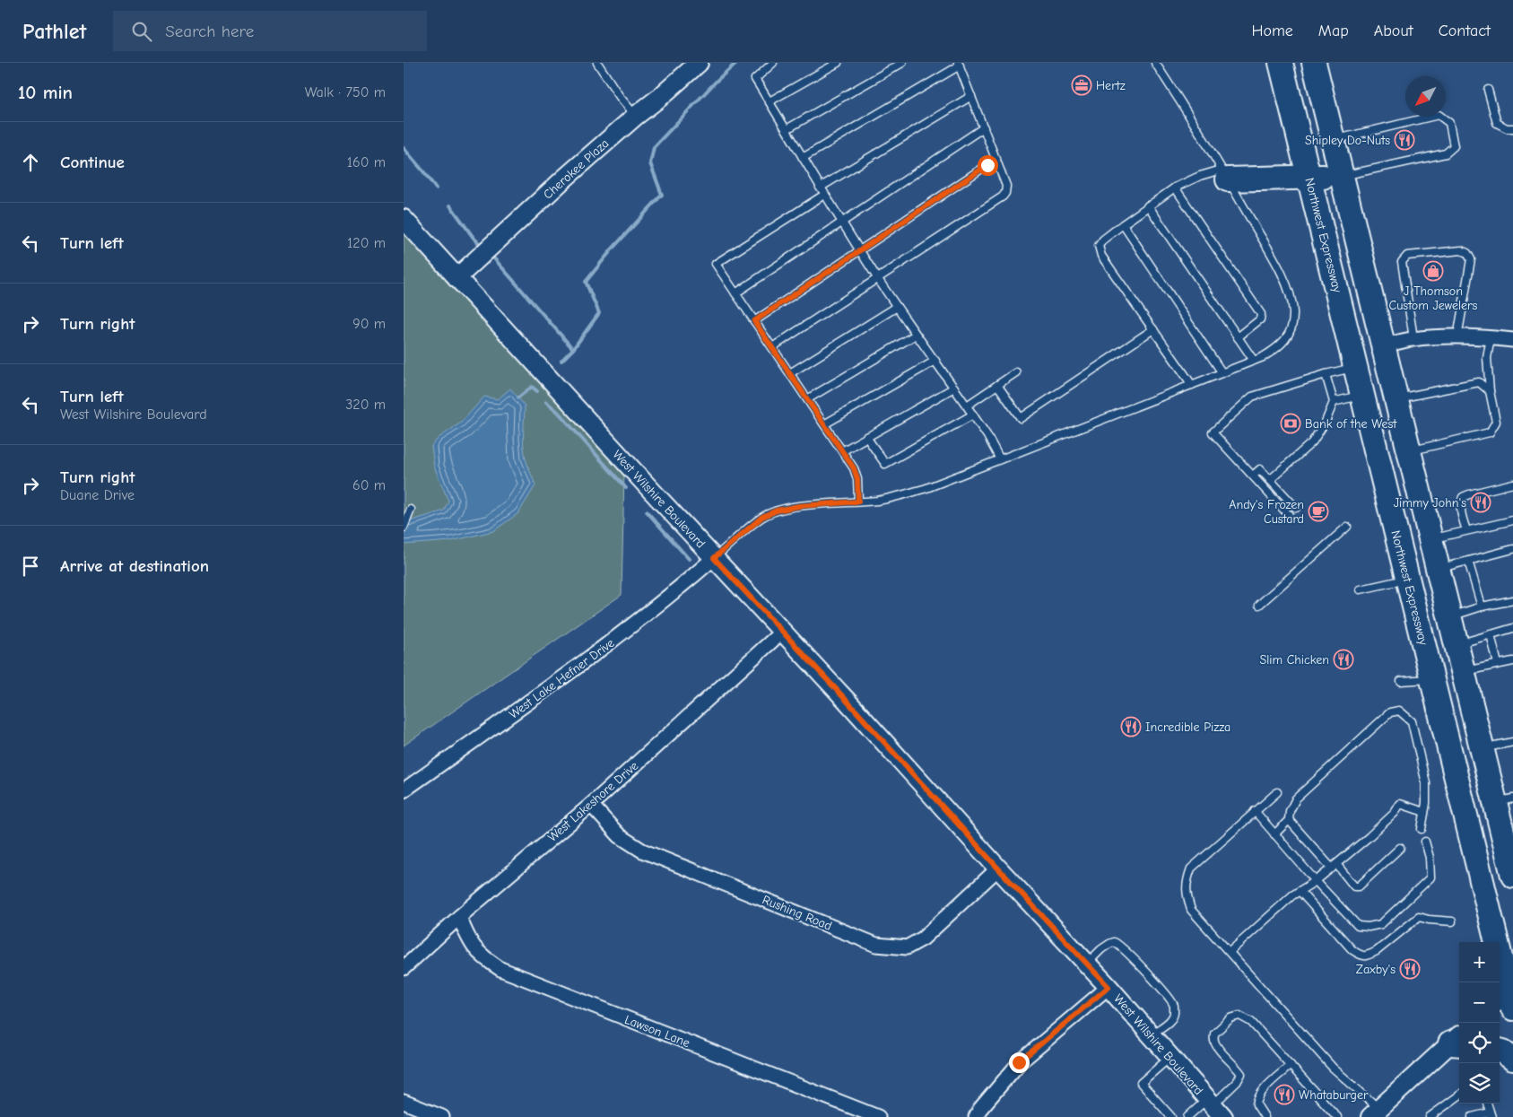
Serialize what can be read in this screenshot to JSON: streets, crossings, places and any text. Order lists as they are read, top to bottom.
{
  "streets": {
    "highway": ["Northwest Expressway"],
    "street": [
      "Cherokee Plaza",
      "West Wilshire Boulevard",
      "West Lake Hefner Drive",
      "West Lakeshore Drive",
      "Rushing Road",
      "Lawson Lane"
    ]
  },
  "crossings": [
    ["Cherokee Plaza", "West Wilshire Boulevard"],
    ["West Wilshire Boulevard", "West Lake Hefner Drive"],
    ["West Wilshire Boulevard", "West Lakeshore Drive"],
    ["West Wilshire Boulevard", "Rushing Road"],
    ["West Lakeshore Drive", "Rushing Road"],
    ["West Lakeshore Drive", "Lawson Lane"]
  ],
  "places": {
    "office": ["Hertz"],
    "restaurant": [
      "Shipley Do-Nuts",
      "Jimmy John's",
      "Slim Chicken",
      "Incredible Pizza",
      "Zaxby's",
      "Whataburger"
    ],
    "shop": ["J Thomson Custom Jewelers"],
    "bank": ["Bank of the West"],
    "cafe": ["Andy's Frozen Custard"]
  },
  "north": "bottom left",
  "page": {
    "header": "Pathlet",
    "search": "Search here",
    "nav": [
      "Home",
      "Map",
      "About",
      "Contact"
    ],
    "heading": ["10 min", "Walk · 750 m"],
    "list": [
      ["Continue", "160 m"],
      ["Turn left", "120 m"],
      ["Turn right", "90 m"],
      ["Turn left", "West Wilshire Boulevard", "320 m"],
      ["Turn right", "Duane Drive", "60 m"],
      "Arrive at destination"
    ],
    "map_buttons": ["+", "−"]
  }
}
